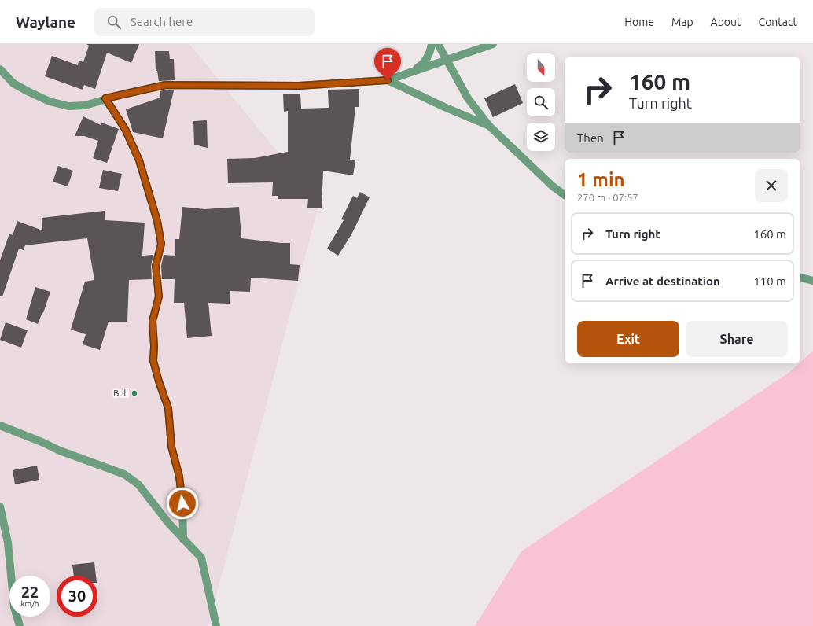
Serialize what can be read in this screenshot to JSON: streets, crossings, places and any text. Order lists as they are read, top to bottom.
{
  "places": ["Buli"],
  "north": "bottom",
  "page": {
    "header": "Waylane",
    "search": "Search here",
    "nav": [
      "Home",
      "Map",
      "About",
      "Contact"
    ],
    "turn": ["160 m", "Turn right"],
    "then": "Then",
    "heading": ["1 min", "270 m · 07:57"],
    "list": [
      {
        "name": "Turn right",
        "value": "160 m"
      },
      {
        "name": "Arrive at destination",
        "value": "110 m"
      }
    ],
    "buttons": ["Exit", "Share"],
    "speed": "22 km/h",
    "limit": "30"
  }
}
